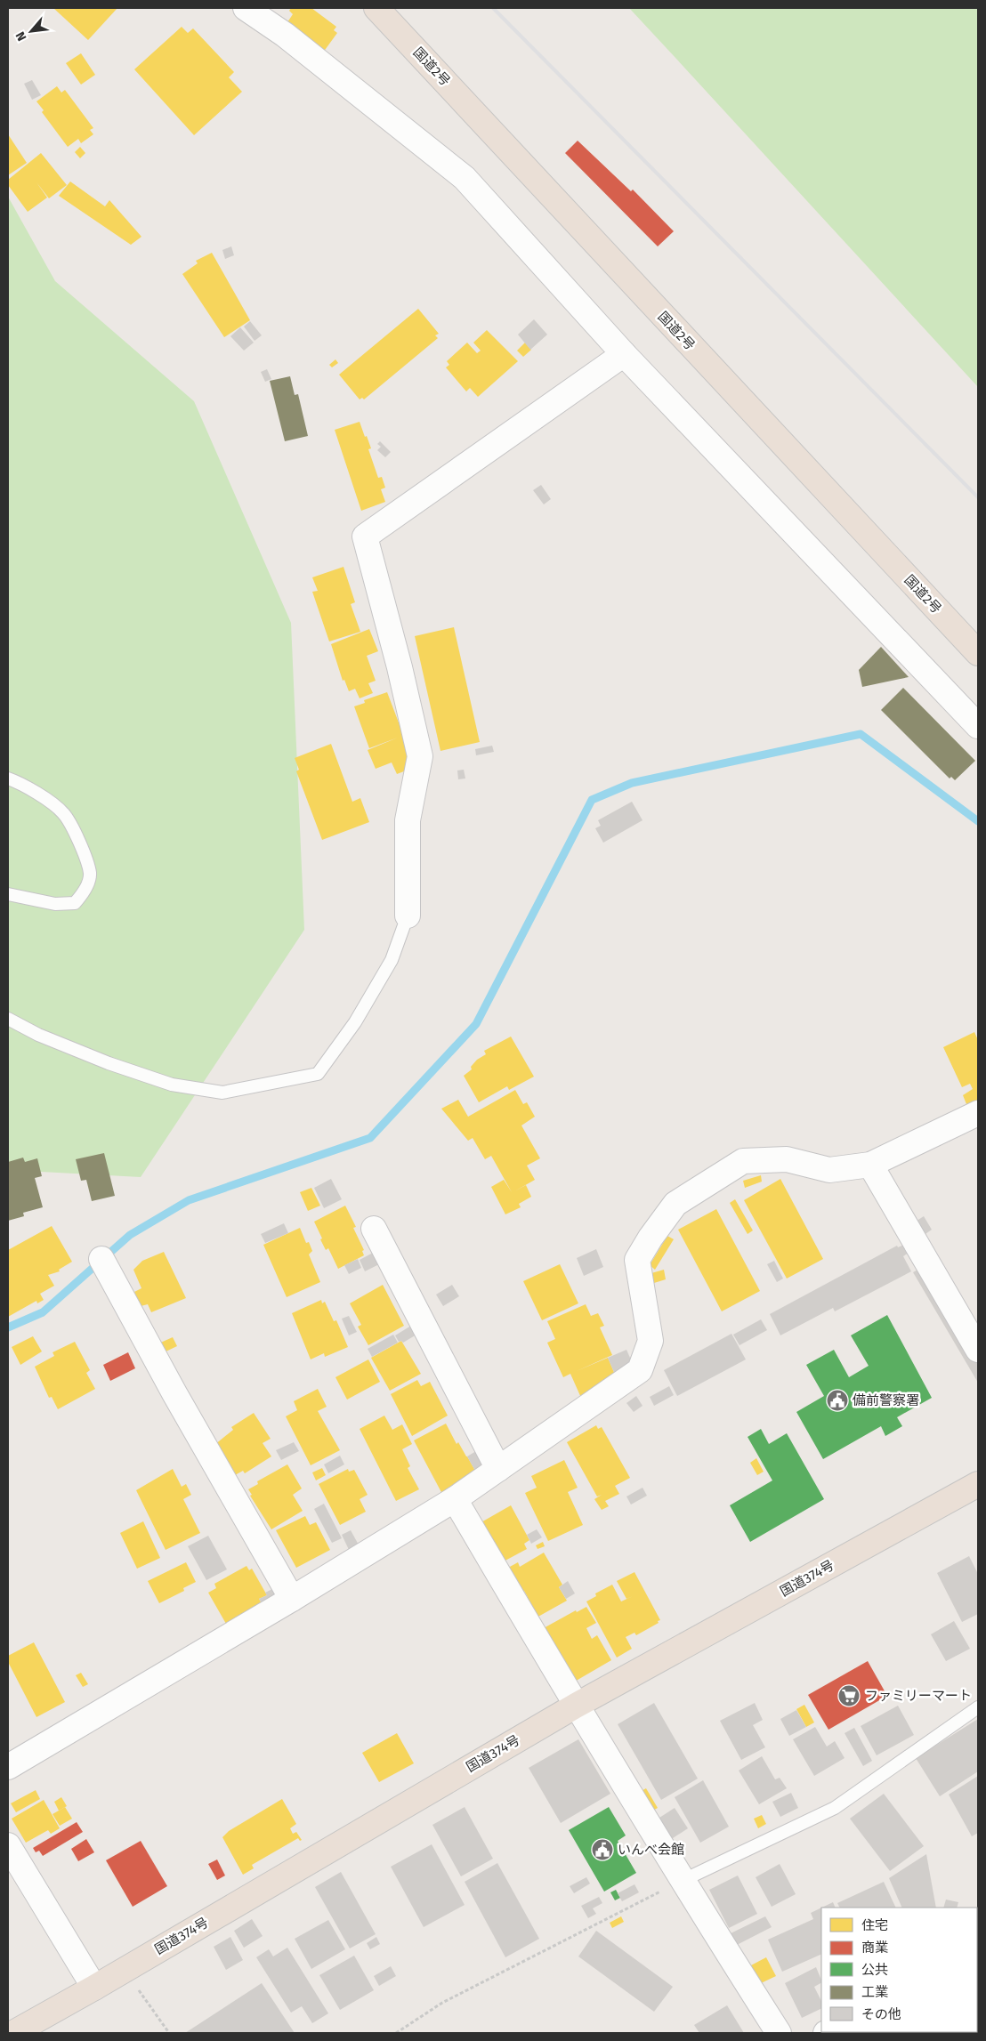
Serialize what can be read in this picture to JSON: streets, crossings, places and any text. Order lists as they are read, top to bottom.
{
  "streets": {
    "highway": ["国道2号", "国道374号"]
  },
  "places": {
    "public building": ["備前警察署", "いんべ会館"],
    "supermarket": ["ファミリーマート"]
  },
  "legend": [
    "住宅",
    "商業",
    "公共",
    "工業",
    "その他"
  ],
  "north": "bottom left"
}
